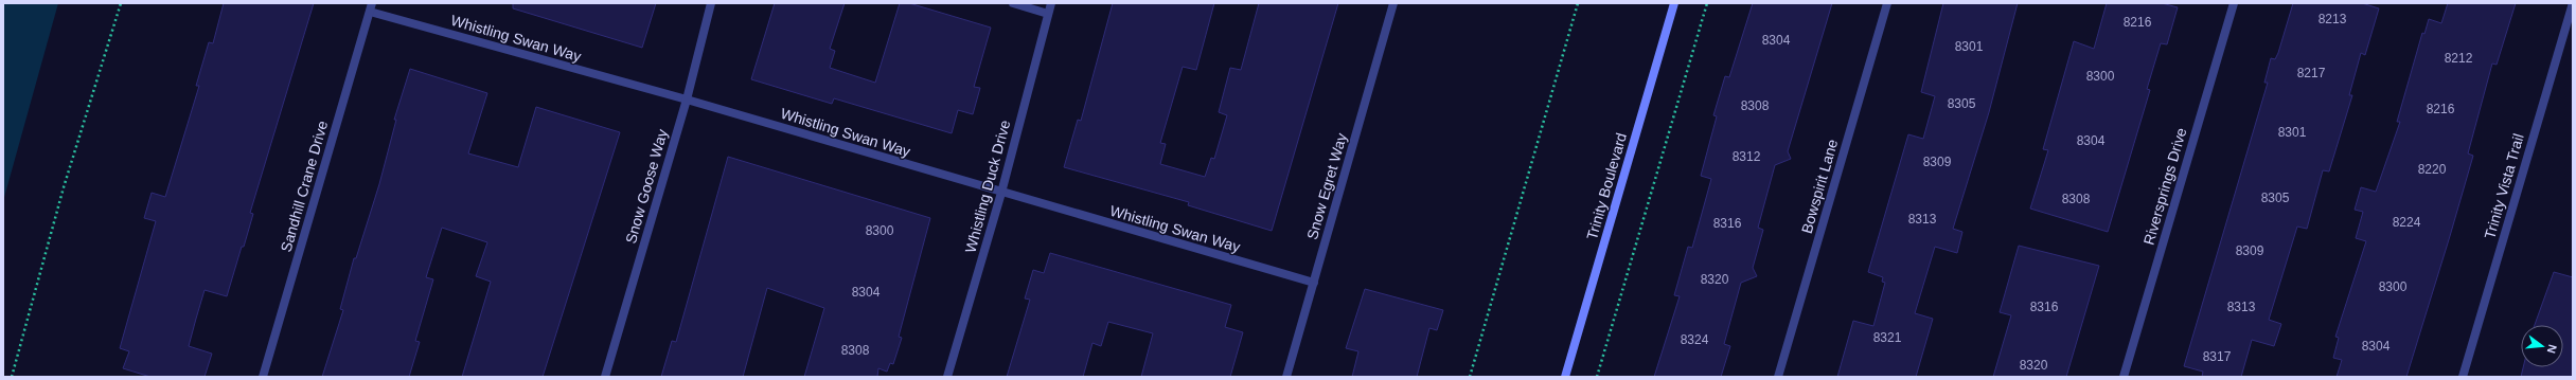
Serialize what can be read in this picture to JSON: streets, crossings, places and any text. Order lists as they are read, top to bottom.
{
  "streets": {
    "main road": ["Trinity Boulevard"],
    "street": [
      "Whistling Swan Way",
      "Sandhill Crane Drive",
      "Snow Goose Way",
      "Whistling Duck Drive",
      "Snow Egret Way",
      "Bowspirit Lane",
      "Riversprings Drive",
      "Trinity Vista Trail"
    ]
  },
  "crossings": [
    ["Whistling Swan Way", "Sandhill Crane Drive"],
    ["Whistling Swan Way", "Snow Goose Way"],
    ["Whistling Swan Way", "Whistling Duck Drive"],
    ["Whistling Swan Way", "Snow Egret Way"]
  ],
  "house_numbers": [
    "8213",
    "8216",
    "8304",
    "8301",
    "8212",
    "8217",
    "8300",
    "8305",
    "8308",
    "8216",
    "8301",
    "8304",
    "8312",
    "8309",
    "8220",
    "8305",
    "8308",
    "8313",
    "8224",
    "8316",
    "8300",
    "8309",
    "8320",
    "8300",
    "8304",
    "8316",
    "8313",
    "8321",
    "8324",
    "8304",
    "8308",
    "8317",
    "8320"
  ],
  "north": "right"
}
